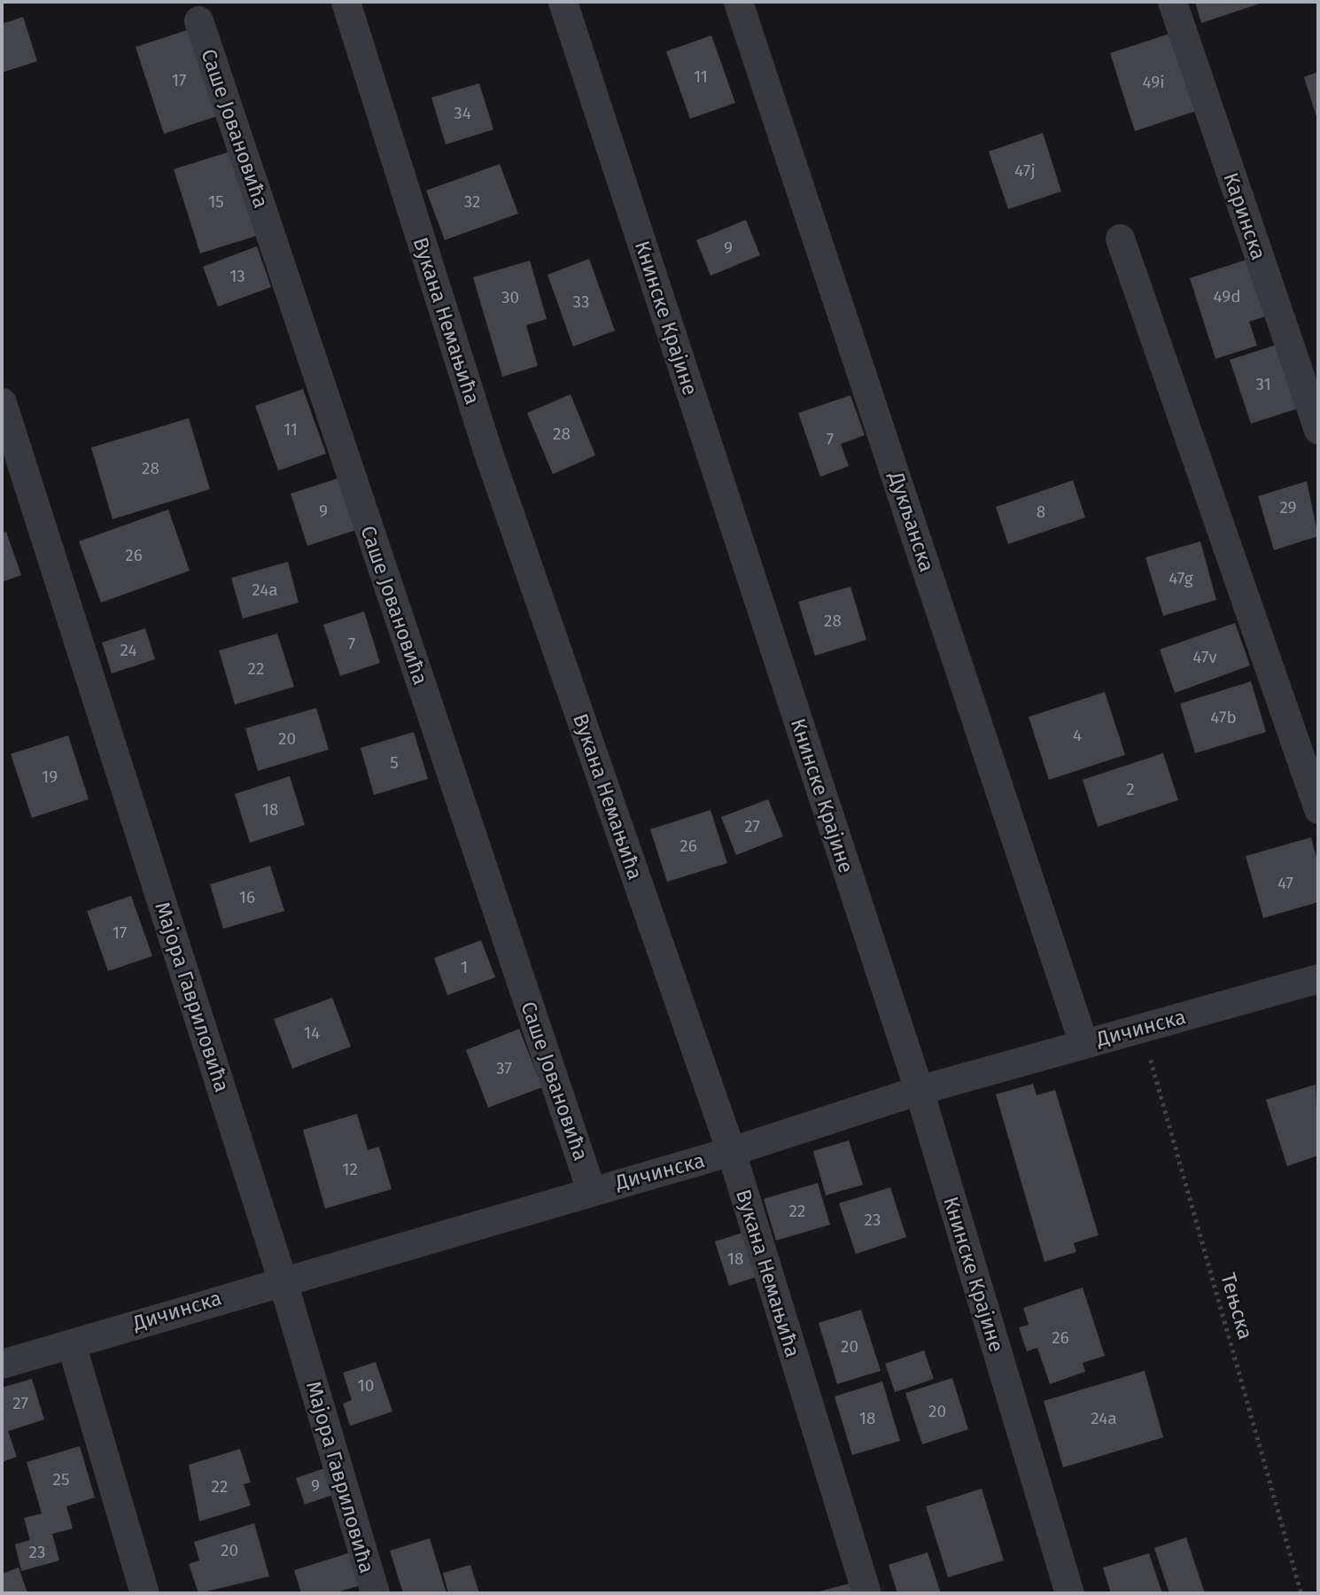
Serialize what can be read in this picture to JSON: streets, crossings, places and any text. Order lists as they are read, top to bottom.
{
  "streets": {
    "street": [
      "Саше Јовановића",
      "Каринска",
      "Книнске Крајине",
      "Вукана Немањића",
      "Дукљанска",
      "Мајора Гавриловића",
      "Дичинска"
    ],
    "path": ["Тењска"]
  },
  "crossings": [
    ["Саше Јовановића", "Дичинска"],
    ["Книнске Крајине", "Дичинска"],
    ["Вукана Немањића", "Дичинска"],
    ["Дукљанска", "Дичинска"],
    ["Мајора Гавриловића", "Дичинска"],
    ["Дичинска", "Тењска"]
  ],
  "house_numbers": [
    "11",
    "17",
    "49i",
    "34",
    "47j",
    "15",
    "32",
    "9",
    "13",
    "49d",
    "30",
    "33",
    "31",
    "11",
    "28",
    "7",
    "28",
    "29",
    "9",
    "8",
    "26",
    "47g",
    "24a",
    "28",
    "7",
    "24",
    "47v",
    "22",
    "47b",
    "4",
    "20",
    "5",
    "19",
    "2",
    "18",
    "27",
    "26",
    "47",
    "16",
    "17",
    "1",
    "14",
    "37",
    "12",
    "22",
    "23",
    "18",
    "26",
    "20",
    "10",
    "27",
    "20",
    "18",
    "24a",
    "25",
    "9",
    "22",
    "20",
    "23"
  ]
}
